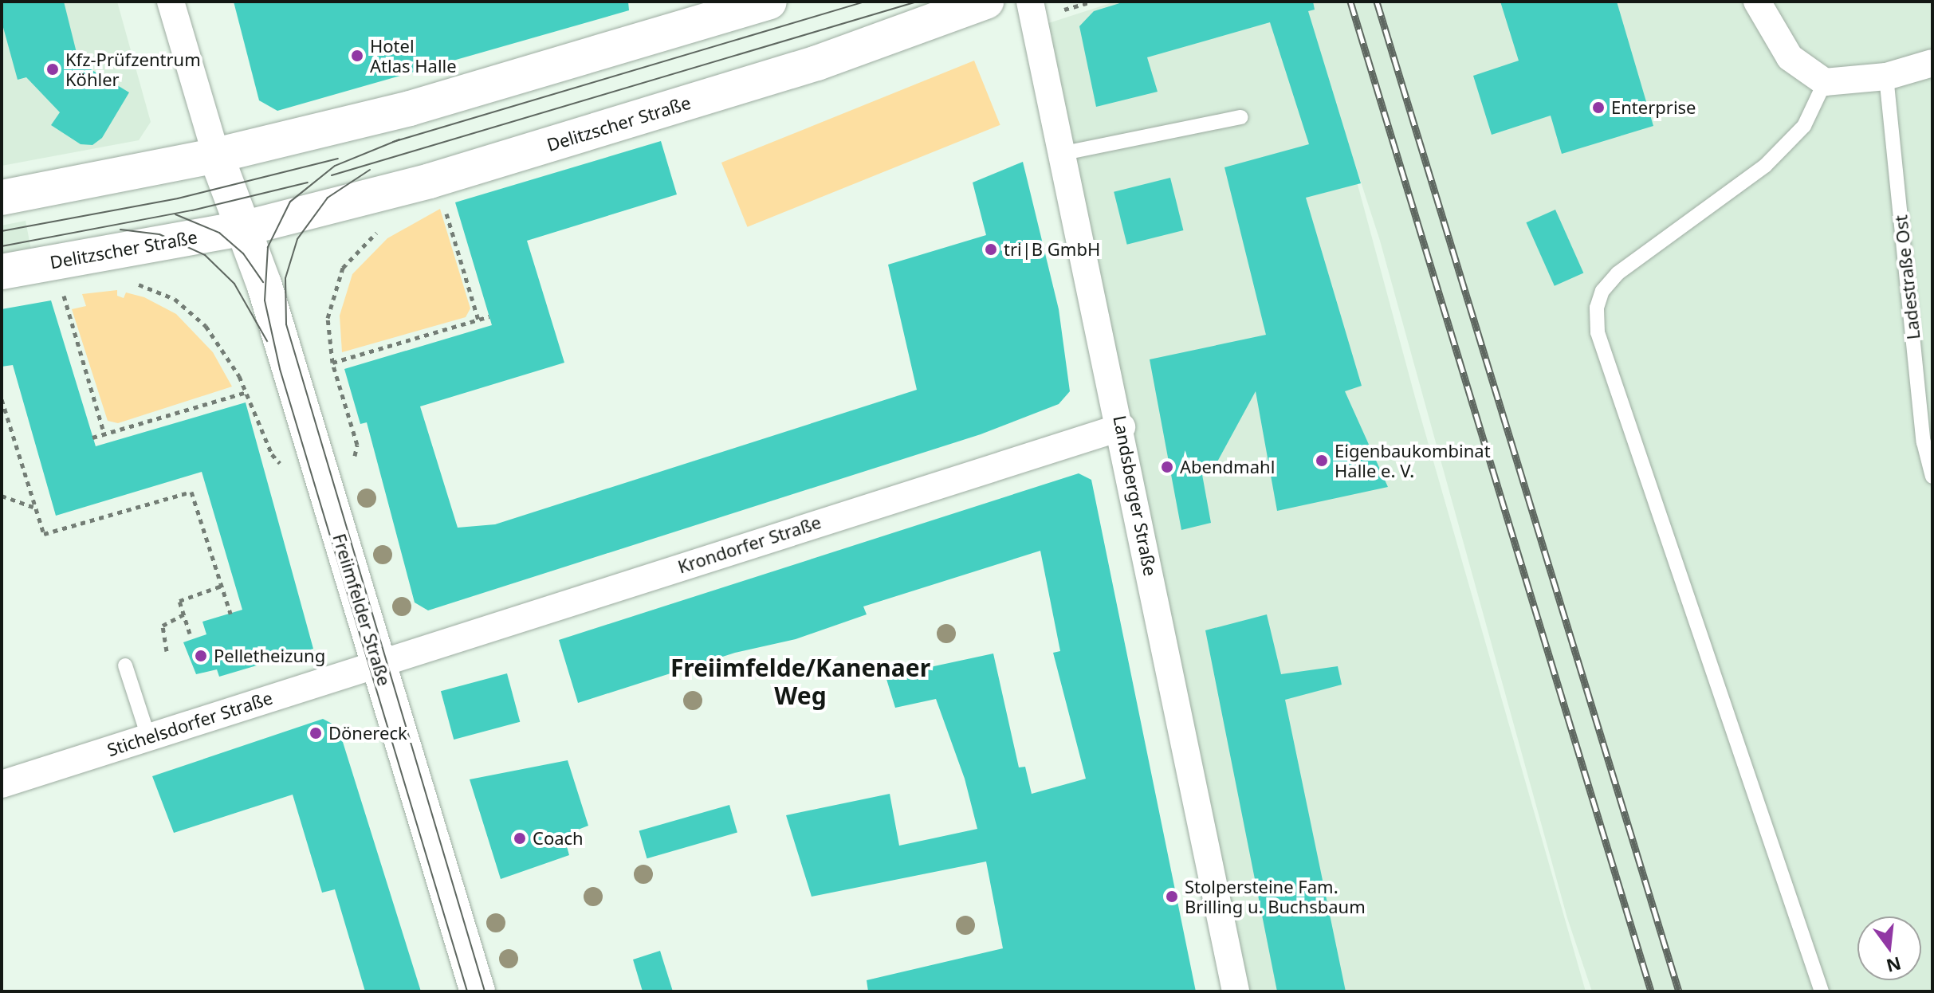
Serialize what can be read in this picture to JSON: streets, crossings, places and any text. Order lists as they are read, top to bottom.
{
  "streets": {
    "main road": ["Delitzscher Straße", "Freiimfelder Straße"],
    "street": ["Landsberger Straße", "Krondorfer Straße", "Stichelsdorfer Straße"],
    "lane": ["Ladestraße Ost"]
  },
  "crossings": [
    ["Delitzscher Straße", "Freiimfelder Straße"],
    ["Landsberger Straße", "Krondorfer Straße"],
    ["Krondorfer Straße", "Freiimfelder Straße"],
    ["Krondorfer Straße", "Stichelsdorfer Straße"],
    ["Freiimfelder Straße", "Stichelsdorfer Straße"]
  ],
  "districts": ["Freiimfelde/Kanenaer Weg"],
  "places": [
    "Hotel Atlas Halle",
    "Kfz-Prüfzentrum Köhler",
    "Enterprise",
    "tri|B GmbH",
    "Eigenbaukombinat Halle e. V.",
    "Abendmahl",
    "Pelletheizung",
    "Dönereck",
    "Coach",
    "Stolpersteine Fam. Brilling u. Buchsbaum"
  ],
  "north": "bottom"
}
